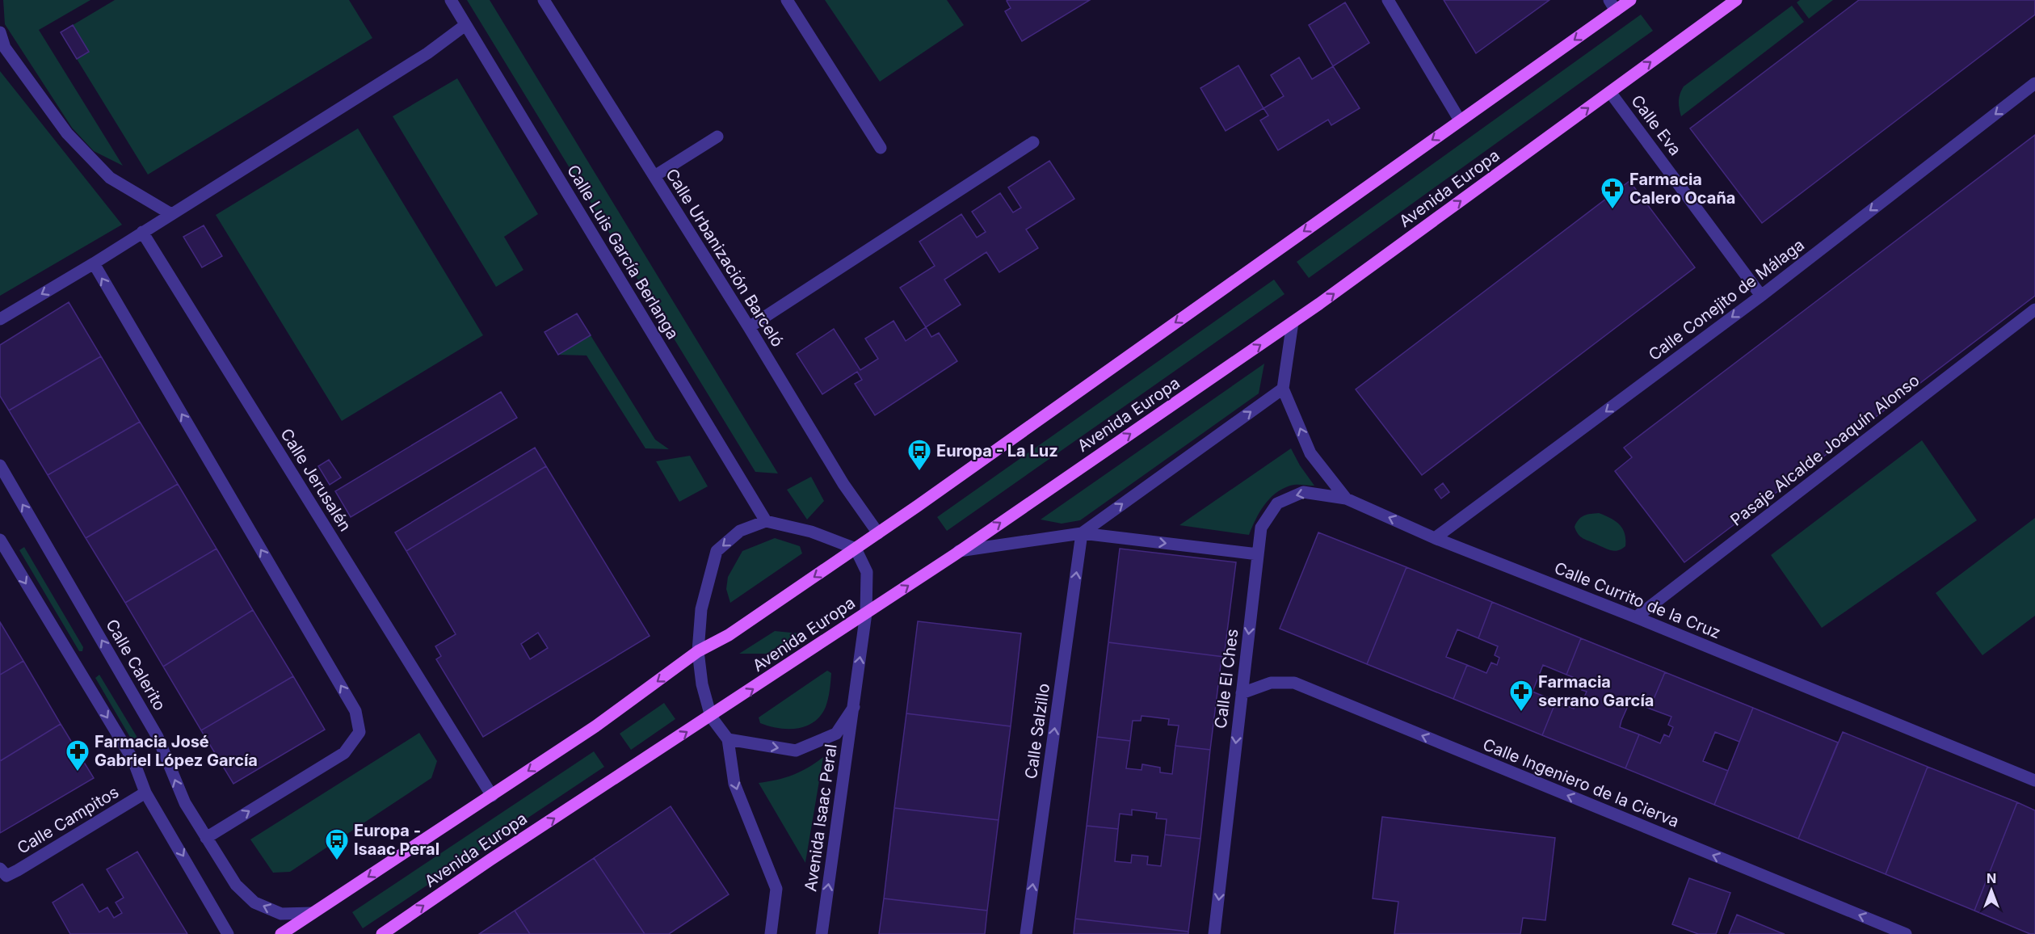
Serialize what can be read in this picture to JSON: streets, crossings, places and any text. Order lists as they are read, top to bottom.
{
  "streets": {
    "main road": ["Avenida Europa"],
    "street": [
      "Calle Eva",
      "Calle Luis García Berlanga",
      "Calle Urbanización Barceló",
      "Calle Conejito de Málaga",
      "Pasaje Alcalde Joaquín Alonso",
      "Calle Jerusalén",
      "Calle Currito de la Cruz",
      "Calle Calerito",
      "Calle El Ches",
      "Calle Salzillo",
      "Calle Ingeniero de la Cierva",
      "Avenida Isaac Peral",
      "Calle Campitos"
    ]
  },
  "crossings": [
    ["Calle Eva", "Avenida Europa"],
    ["Calle Eva", "Calle Conejito de Málaga"],
    ["Avenida Europa", "Avenida Isaac Peral"],
    ["Calle Conejito de Málaga", "Calle Currito de la Cruz"],
    ["Pasaje Alcalde Joaquín Alonso", "Calle Currito de la Cruz"],
    ["Calle Currito de la Cruz", "Calle El Ches"],
    ["Calle El Ches", "Calle Ingeniero de la Cierva"]
  ],
  "one_way": [
    "Calle Conejito de Málaga",
    "Calle El Ches",
    "Calle Salzillo",
    "Calle Ingeniero de la Cierva"
  ],
  "places": {
    "pharmacy": ["Farmacia Calero Ocaña", "Farmacia serrano García", "Farmacia José Gabriel López García"],
    "bus stop": ["Europa - La Luz", "Europa - Isaac Peral"]
  },
  "north": "top"
}
